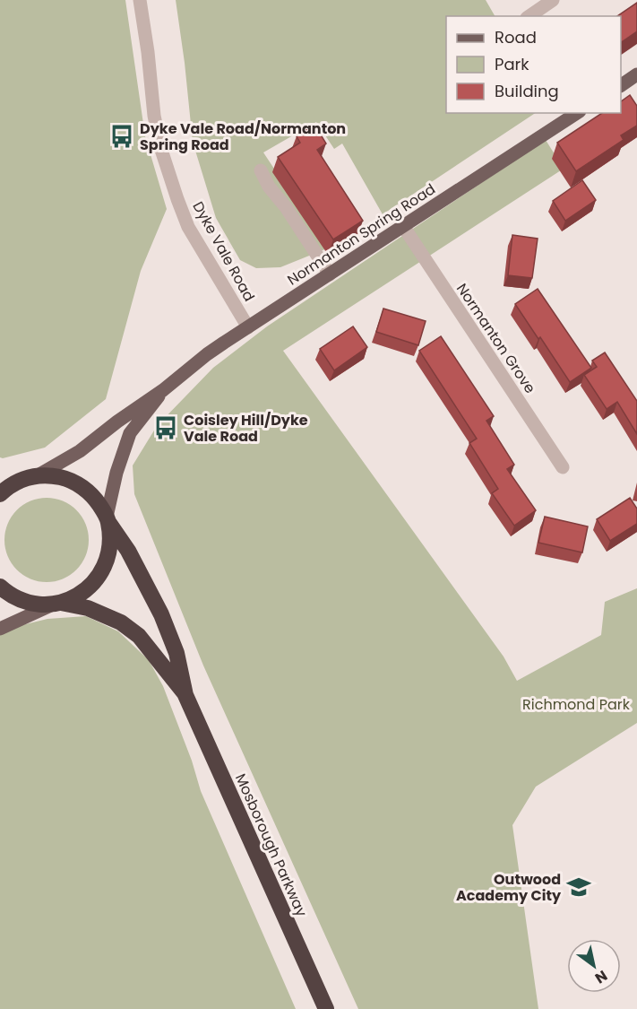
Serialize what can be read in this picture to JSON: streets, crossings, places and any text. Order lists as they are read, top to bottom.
{
  "streets": {
    "highway": ["Mosborough Parkway"],
    "main road": ["Normanton Spring Road"],
    "street": ["Dyke Vale Road", "Normanton Grove"]
  },
  "crossings": [
    ["Normanton Spring Road", "Dyke Vale Road"],
    ["Normanton Spring Road", "Normanton Grove"],
    ["Normanton Spring Road", "Mosborough Parkway"]
  ],
  "parks": ["Richmond Park"],
  "places": {
    "bus stop": ["Dyke Vale Road/Normanton Spring Road", "Coisley Hill/Dyke Vale Road"],
    "school or university": ["Outwood Academy City"]
  },
  "legend": ["Road", "Park", "Building"],
  "north": "bottom right"
}
